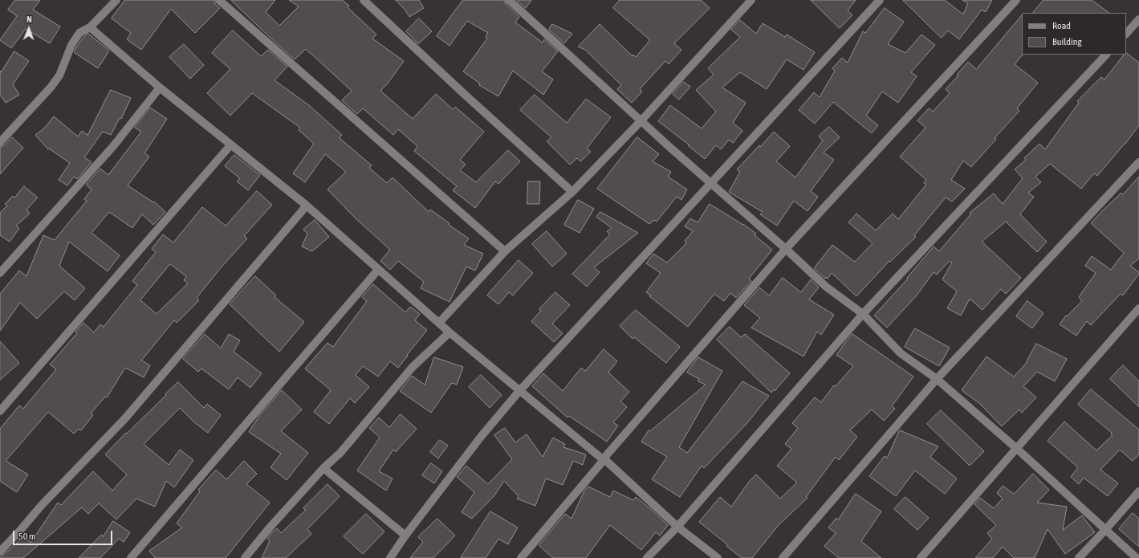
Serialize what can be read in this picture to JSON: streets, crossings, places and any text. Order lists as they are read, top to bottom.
{
  "legend": ["Road", "Building"],
  "scale_bar": "50 m",
  "north": "top"
}
